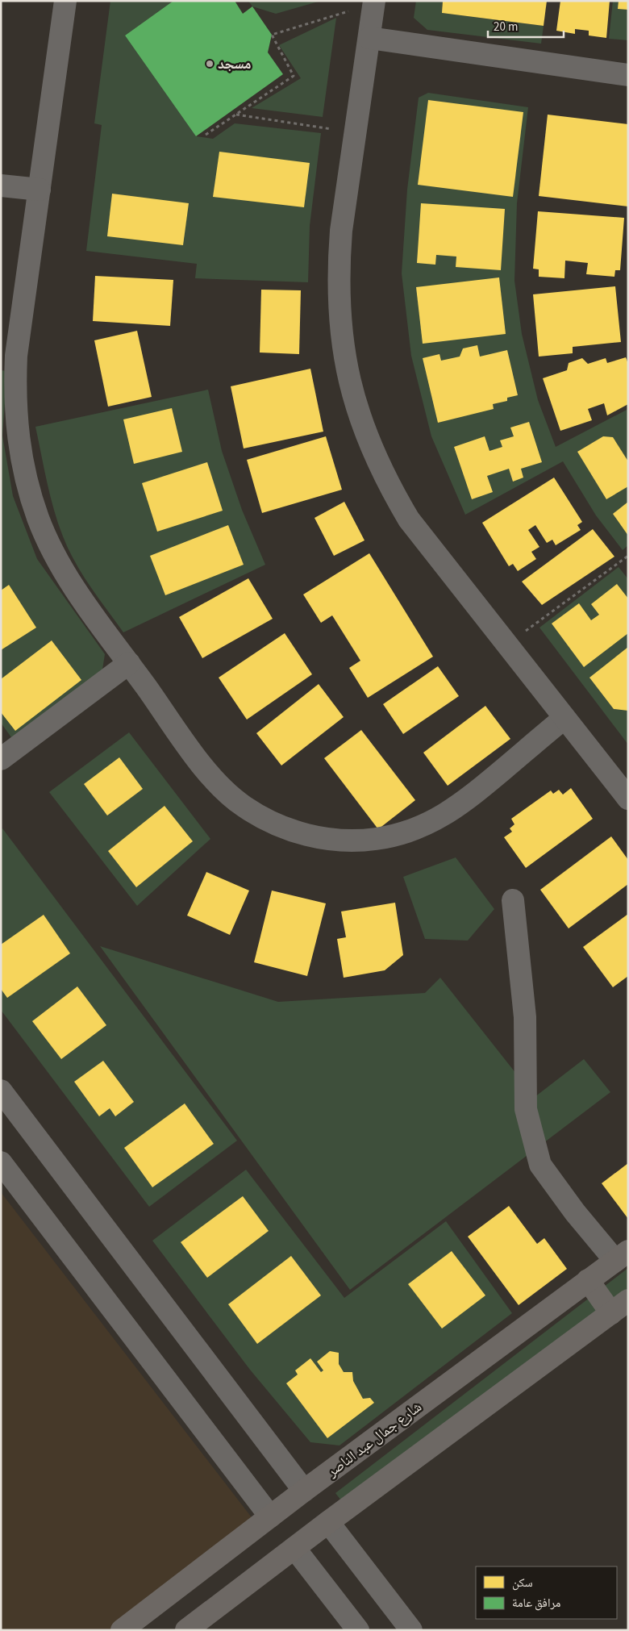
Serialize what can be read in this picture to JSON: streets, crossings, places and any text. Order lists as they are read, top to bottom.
{
  "streets": {
    "main road": ["شارع جمال عبد الناصر"]
  },
  "places": ["مسجد"],
  "legend": ["سكن", "مرافق عامة"],
  "scale_bar": "20 m"
}
